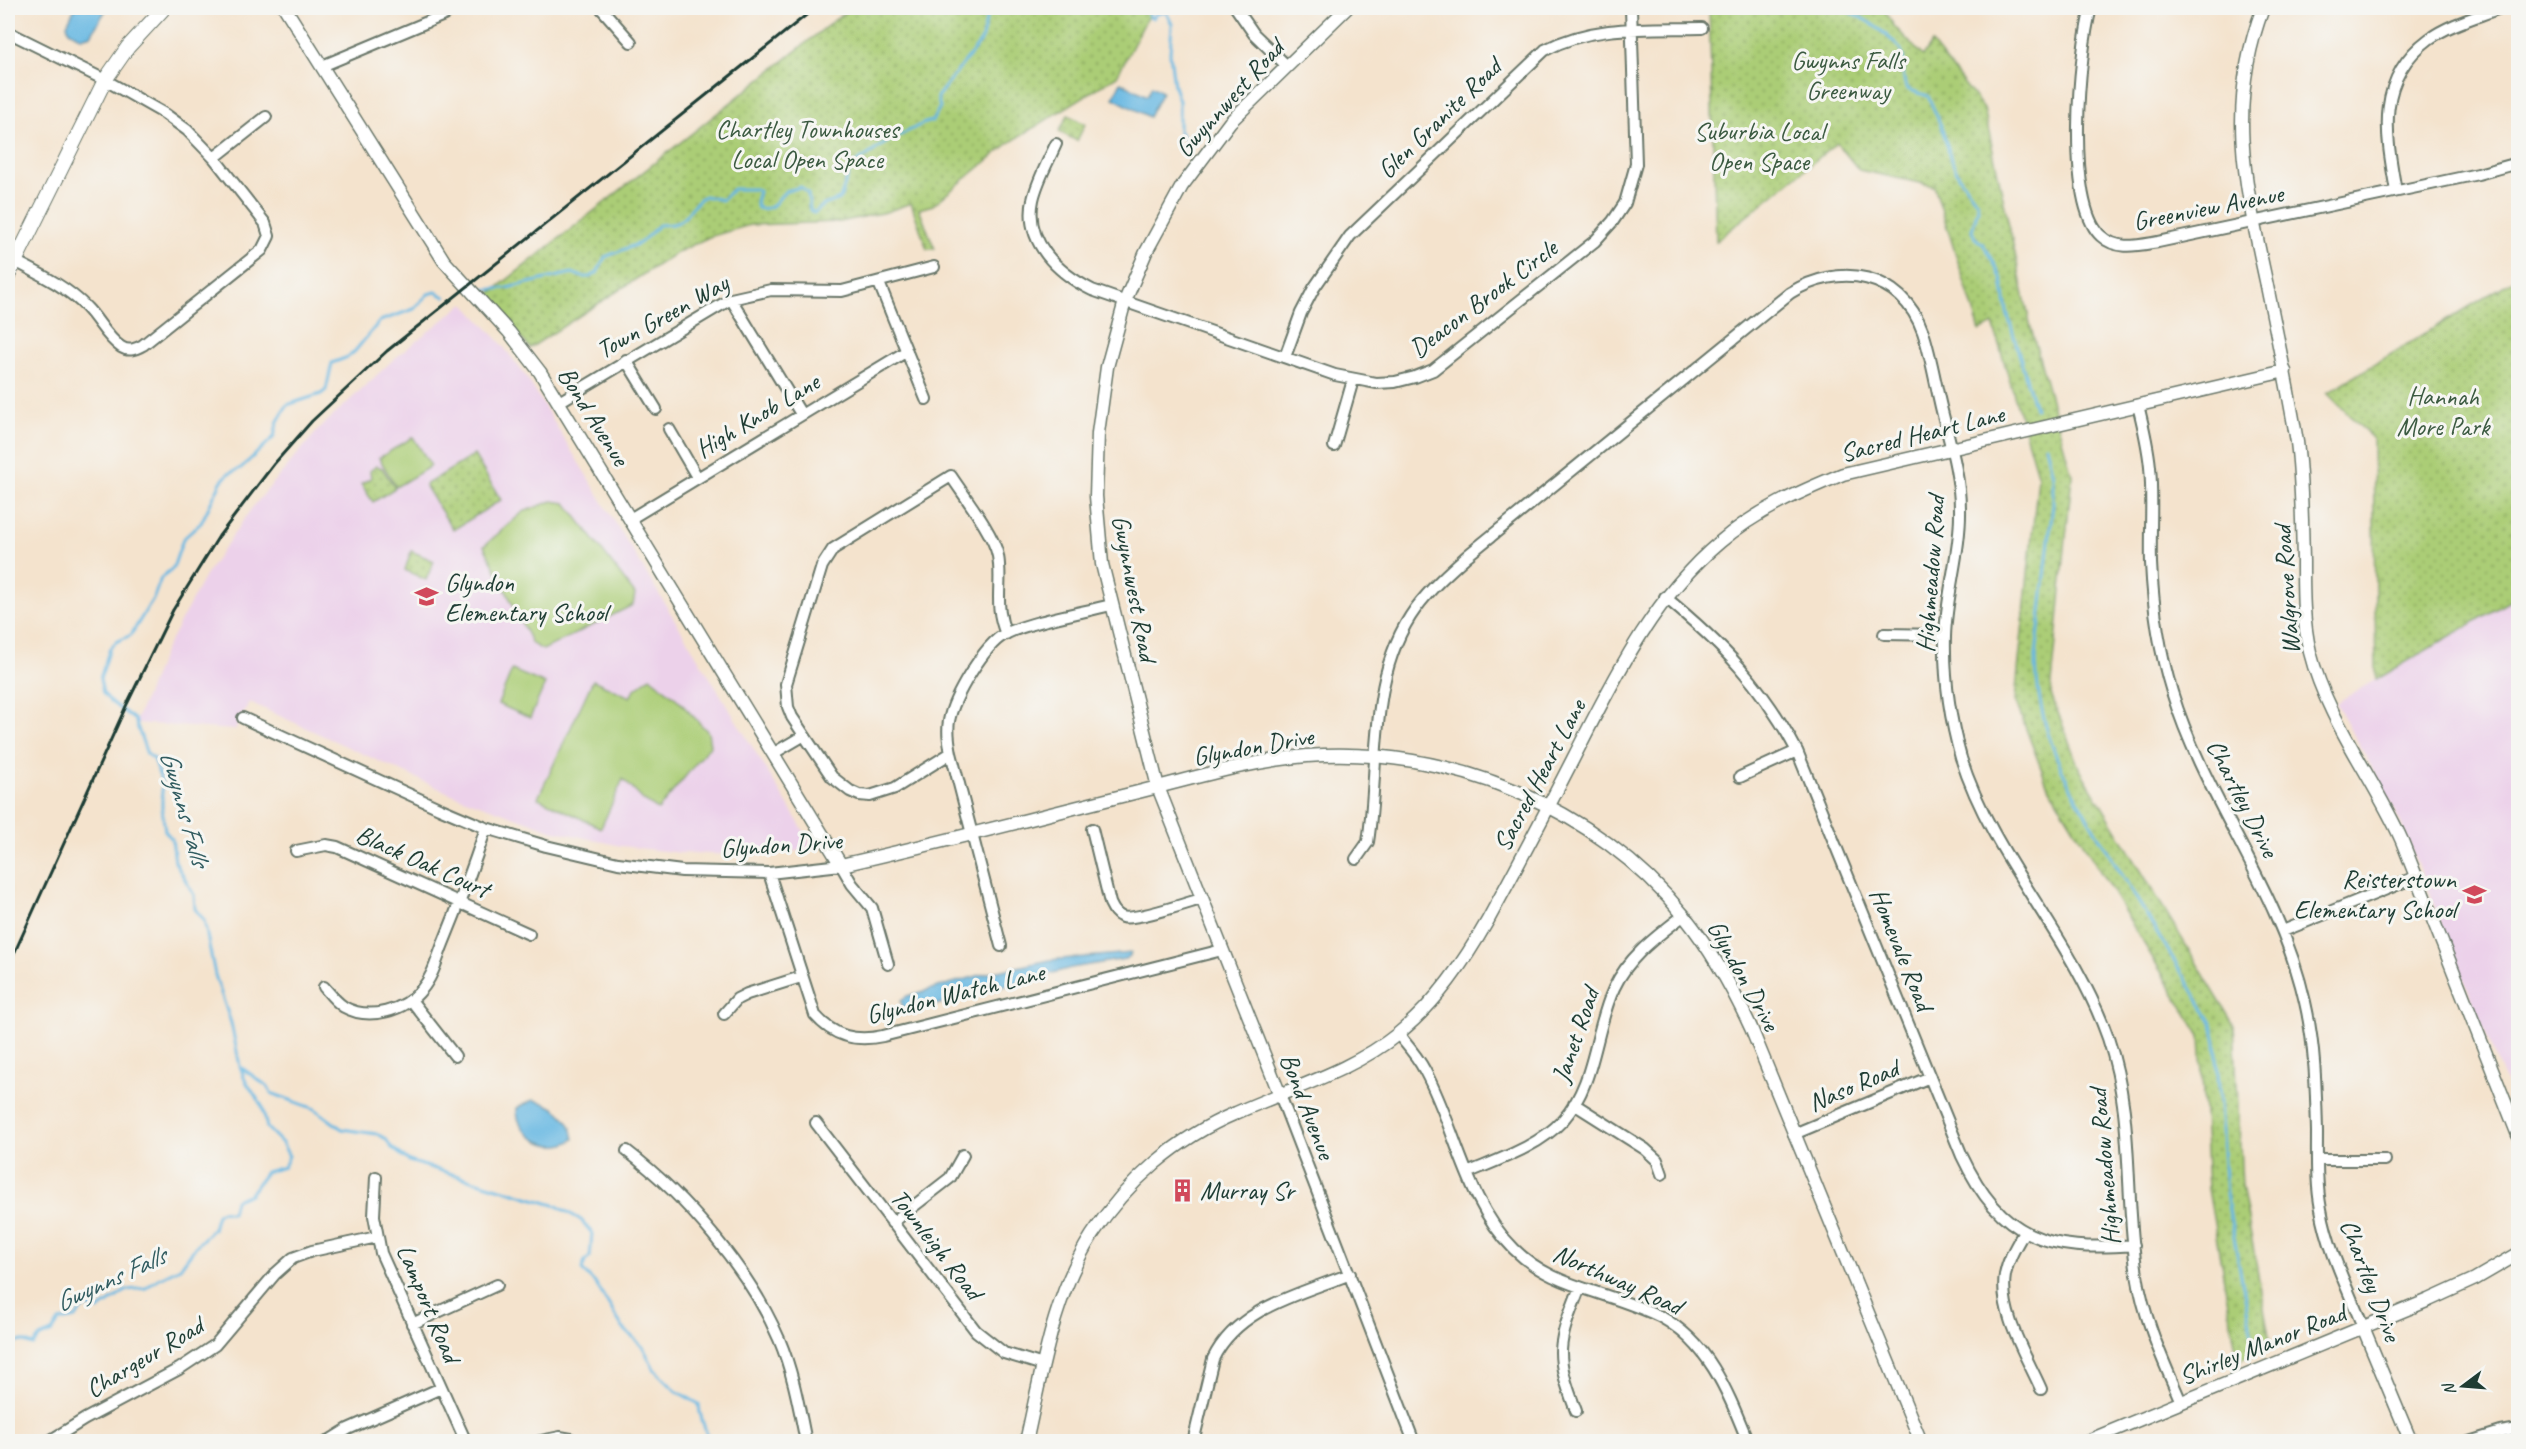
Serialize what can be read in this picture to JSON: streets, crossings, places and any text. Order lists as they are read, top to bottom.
{
  "streets": {
    "street": [
      "Gwynnwest Road",
      "Glen Granite Road",
      "Greenview Avenue",
      "Deacon Brook Circle",
      "Town Green Way",
      "High Knob Lane",
      "Bond Avenue",
      "Sacred Heart Lane",
      "Highmeadow Road",
      "Walgrove Road",
      "Glyndon Drive",
      "Chartley Drive",
      "Black Oak Court",
      "Homevale Road",
      "Glyndon Watch Lane",
      "Janet Road",
      "Naso Road",
      "Townleigh Road",
      "Northway Road",
      "Lamport Road",
      "Shirley Manor Road",
      "Chargeur Road"
    ]
  },
  "crossings": [
    ["Gwynnwest Road", "Deacon Brook Circle"],
    ["Gwynnwest Road", "Bond Avenue"],
    ["Gwynnwest Road", "Glyndon Drive"],
    ["Glen Granite Road", "Deacon Brook Circle"],
    ["Greenview Avenue", "Walgrove Road"],
    ["Town Green Way", "Bond Avenue"],
    ["High Knob Lane", "Bond Avenue"],
    ["Bond Avenue", "Sacred Heart Lane"],
    ["Bond Avenue", "Glyndon Drive"],
    ["Bond Avenue", "Glyndon Watch Lane"],
    ["Sacred Heart Lane", "Highmeadow Road"],
    ["Sacred Heart Lane", "Walgrove Road"],
    ["Sacred Heart Lane", "Glyndon Drive"],
    ["Sacred Heart Lane", "Chartley Drive"],
    ["Sacred Heart Lane", "Homevale Road"],
    ["Sacred Heart Lane", "Townleigh Road"],
    ["Sacred Heart Lane", "Northway Road"],
    ["Highmeadow Road", "Glyndon Drive"],
    ["Highmeadow Road", "Homevale Road"],
    ["Highmeadow Road", "Shirley Manor Road"],
    ["Glyndon Drive", "Glyndon Watch Lane"],
    ["Glyndon Drive", "Janet Road"],
    ["Glyndon Drive", "Naso Road"],
    ["Chartley Drive", "Shirley Manor Road"],
    ["Homevale Road", "Naso Road"],
    ["Janet Road", "Northway Road"],
    ["Lamport Road", "Chargeur Road"]
  ],
  "water": ["Gwynns Falls"],
  "parks": [
    "Gwynns Falls Greenway",
    "Chartley Townhouses Local Open Space",
    "Suburbia Local Open Space",
    "Hannah More Park"
  ],
  "places": {
    "school or university": ["Glyndon Elementary School", "Reisterstown Elementary School"],
    "building": ["Murray Sr"]
  },
  "north": "left"
}
